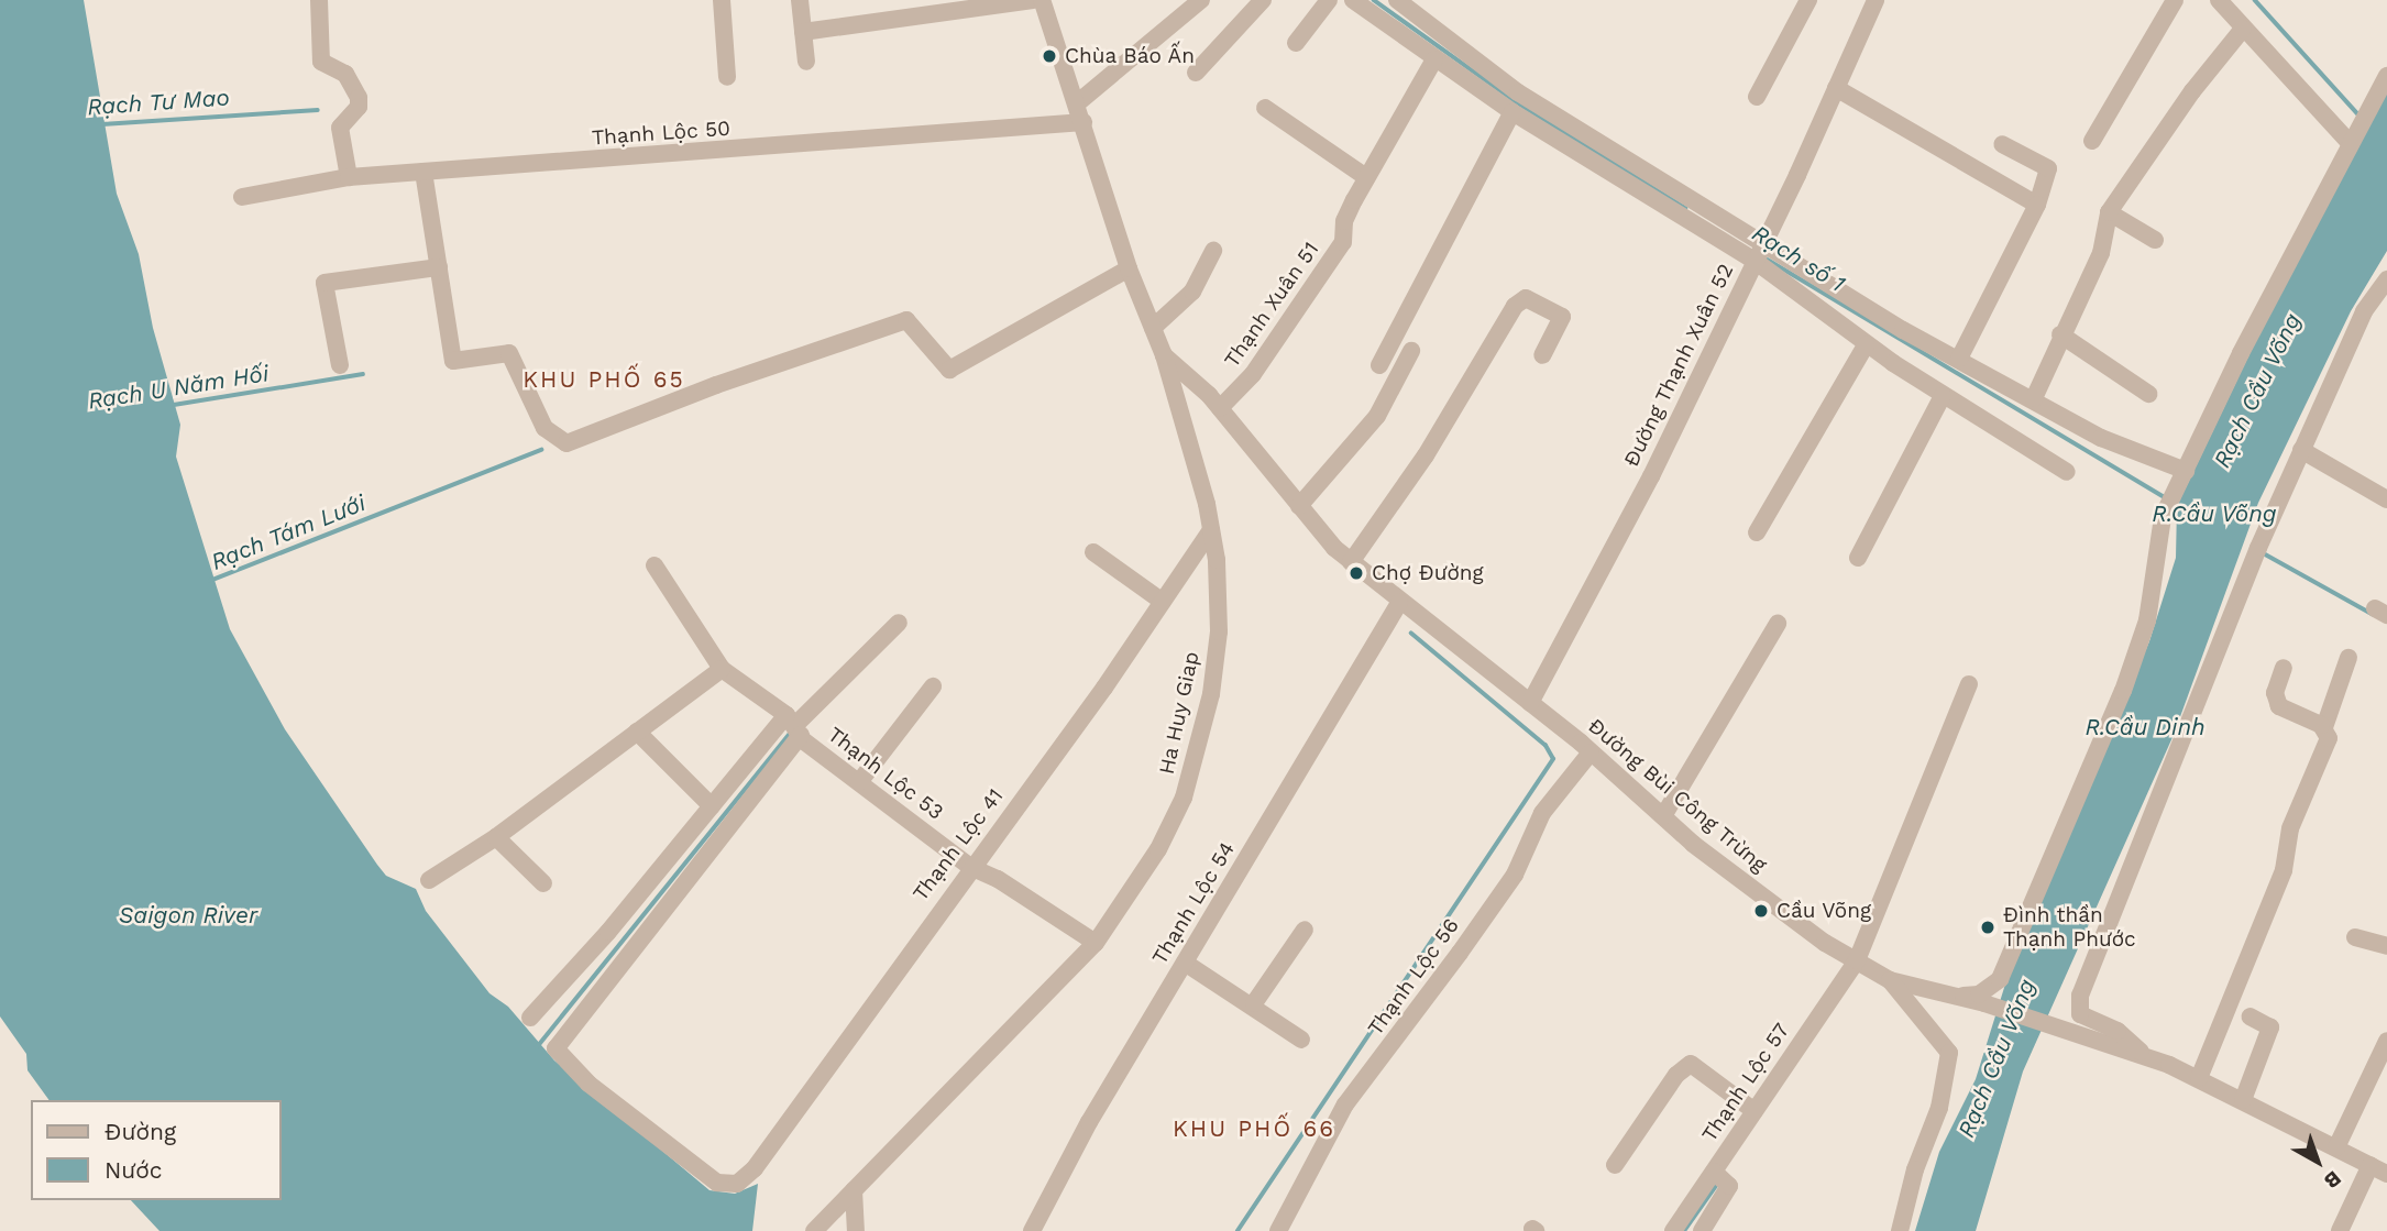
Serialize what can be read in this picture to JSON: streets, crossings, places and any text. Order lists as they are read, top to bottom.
{
  "streets": {
    "street": [
      "Thạnh Lộc 50",
      "Thạnh Xuân 51",
      "Đường Thạnh Xuân 52",
      "Ha Huy Giap",
      "Thạnh Lộc 53",
      "Đường Bùi Công Trừng",
      "Thạnh Lộc 41",
      "Thạnh Lộc 54",
      "Thạnh Lộc 56",
      "Thạnh Lộc 57"
    ]
  },
  "crossings": [
    ["Thạnh Lộc 50", "Ha Huy Giap"],
    ["Thạnh Xuân 51", "Đường Bùi Công Trừng"],
    ["Đường Thạnh Xuân 52", "Đường Bùi Công Trừng"],
    ["Ha Huy Giap", "Thạnh Lộc 53"],
    ["Ha Huy Giap", "Đường Bùi Công Trừng"],
    ["Ha Huy Giap", "Thạnh Lộc 41"],
    ["Thạnh Lộc 53", "Thạnh Lộc 41"],
    ["Đường Bùi Công Trừng", "Thạnh Lộc 54"],
    ["Đường Bùi Công Trừng", "Thạnh Lộc 56"],
    ["Đường Bùi Công Trừng", "Thạnh Lộc 57"]
  ],
  "districts": ["KHU PHỐ 65", "KHU PHỐ 66"],
  "water": [
    "Rạch Tư Mao",
    "Rạch số 1",
    "Rạch U Năm Hối",
    "Rạch Cầu Võng",
    "R.Cầu Võng",
    "Rạch Tám Lưới",
    "R.Cầu Dinh",
    "Saigon River"
  ],
  "places": [
    "Chùa Báo Ấn",
    "Chợ Đường",
    "Cầu Võng",
    "Đình thần Thạnh Phước"
  ],
  "legend": ["Đường", "Nước"],
  "north": "bottom right"
}
